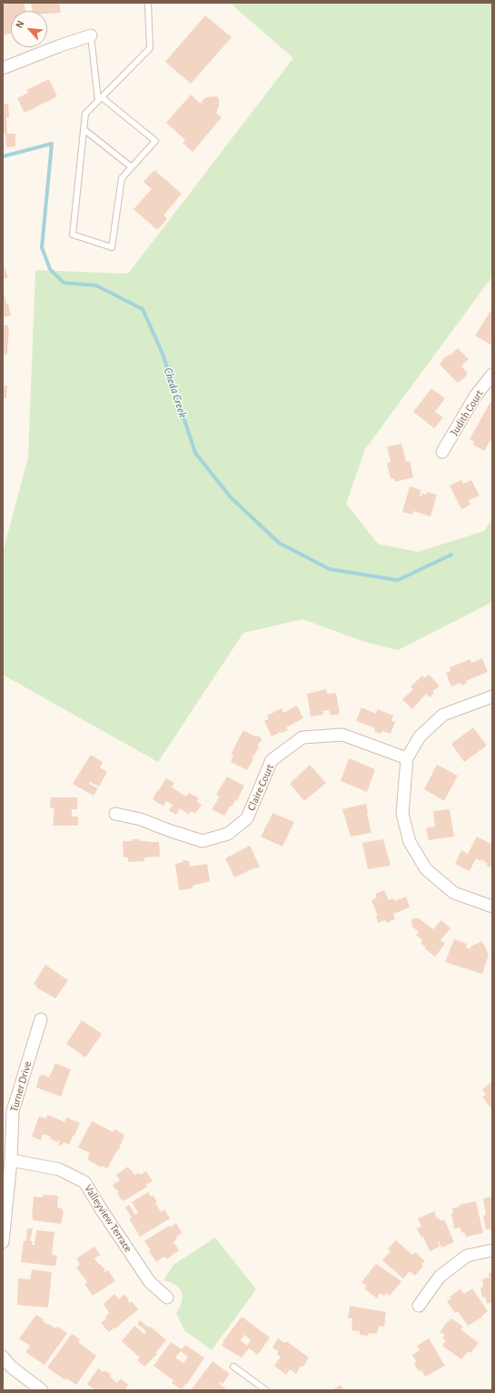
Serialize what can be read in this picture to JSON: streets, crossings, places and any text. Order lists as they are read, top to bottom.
{
  "streets": {
    "street": [
      "Judith Court",
      "Claire Court",
      "Turner Drive",
      "Valleyview Terrace"
    ]
  },
  "crossings": [
    ["Turner Drive", "Valleyview Terrace"]
  ],
  "water": ["Cheda Creek"],
  "north": "top left"
}
